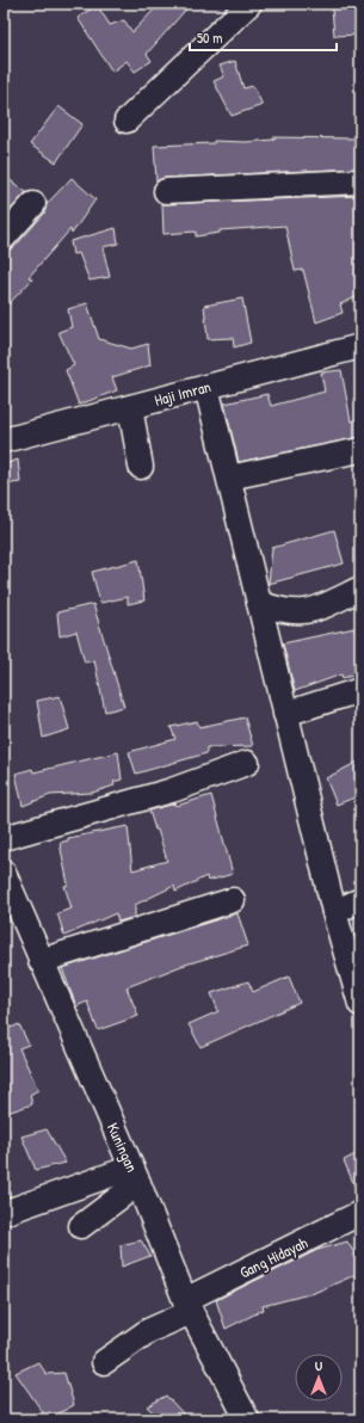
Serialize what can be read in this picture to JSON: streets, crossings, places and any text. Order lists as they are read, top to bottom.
{
  "streets": {
    "street": ["Haji Imran", "Kuningan", "Gang Hidayah"]
  },
  "crossings": [
    ["Kuningan", "Gang Hidayah"]
  ],
  "scale_bar": "50 m",
  "north": "top"
}
